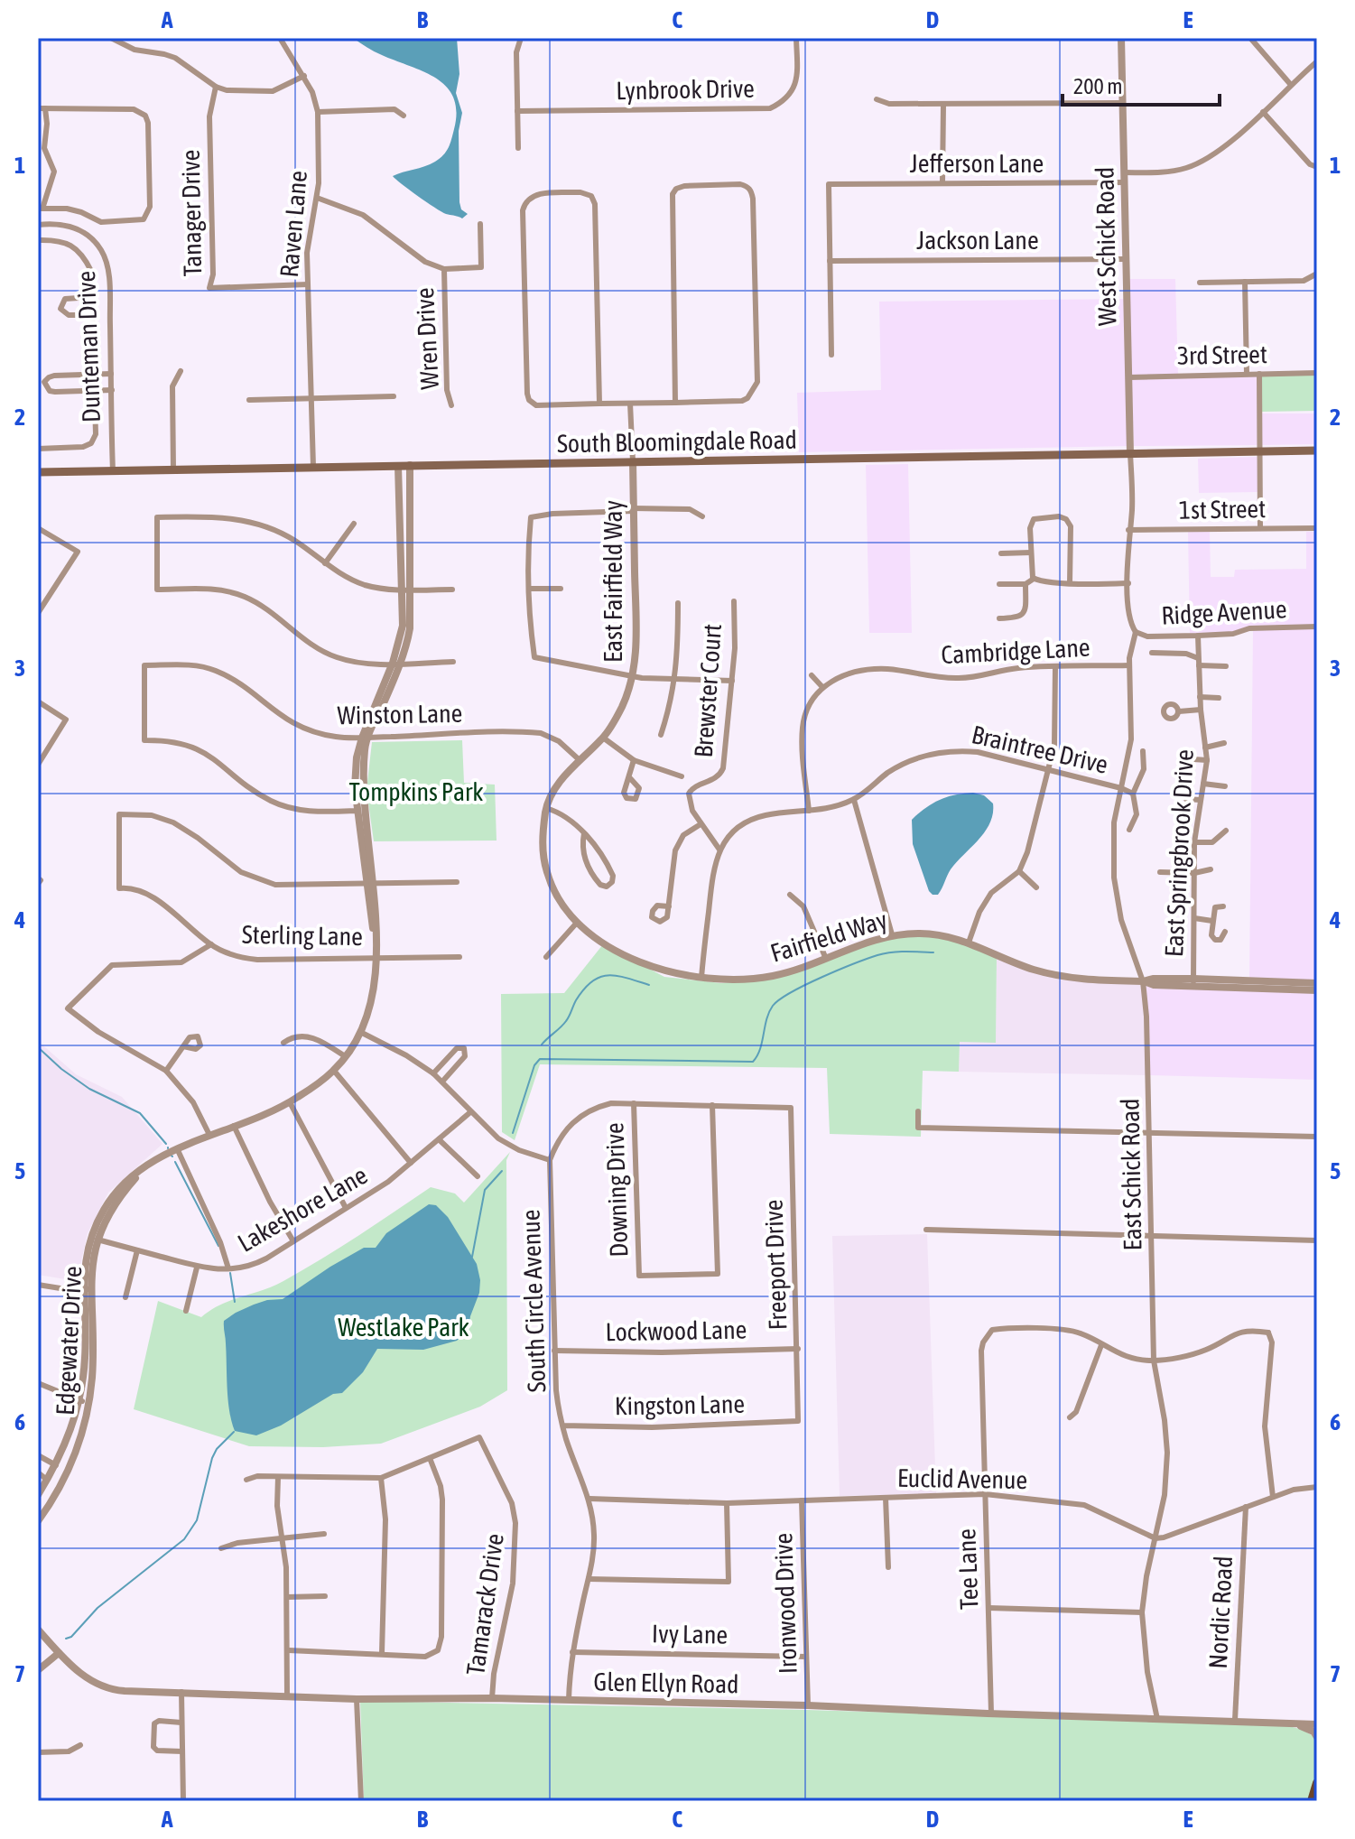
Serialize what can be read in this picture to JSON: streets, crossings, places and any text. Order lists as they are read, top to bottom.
{
  "streets": {
    "main road": ["South Bloomingdale Road"],
    "street": [
      "Lynbrook Drive",
      "Jefferson Lane",
      "Tanager Drive",
      "Raven Lane",
      "Jackson Lane",
      "West Schick Road",
      "Wren Drive",
      "Dunteman Drive",
      "3rd Street",
      "1st Street",
      "East Fairfield Way",
      "Ridge Avenue",
      "Cambridge Lane",
      "Brewster Court",
      "Winston Lane",
      "Braintree Drive",
      "East Springbrook Drive",
      "Sterling Lane",
      "Fairfield Way",
      "East Schick Road",
      "Downing Drive",
      "Lakeshore Lane",
      "Freeport Drive",
      "South Circle Avenue",
      "Lockwood Lane",
      "Edgewater Drive",
      "Kingston Lane",
      "Euclid Avenue",
      "Tee Lane",
      "Ironwood Drive",
      "Tamarack Drive",
      "Nordic Road",
      "Ivy Lane",
      "Glen Ellyn Road"
    ]
  },
  "crossings": [
    ["Jefferson Lane", "Jackson Lane"],
    ["Jefferson Lane", "West Schick Road"],
    ["Tanager Drive", "Raven Lane"],
    ["Raven Lane", "Wren Drive"],
    ["Raven Lane", "South Bloomingdale Road"],
    ["Jackson Lane", "West Schick Road"],
    ["West Schick Road", "3rd Street"],
    ["West Schick Road", "South Bloomingdale Road"],
    ["Dunteman Drive", "South Bloomingdale Road"],
    ["South Bloomingdale Road", "East Fairfield Way"],
    ["South Bloomingdale Road", "Edgewater Drive"],
    ["East Fairfield Way", "Winston Lane"],
    ["East Fairfield Way", "Fairfield Way"],
    ["Ridge Avenue", "East Springbrook Drive"],
    ["Ridge Avenue", "East Schick Road"],
    ["Cambridge Lane", "East Schick Road"],
    ["Winston Lane", "Edgewater Drive"],
    ["Braintree Drive", "East Schick Road"],
    ["East Springbrook Drive", "Fairfield Way"],
    ["Sterling Lane", "Edgewater Drive"],
    ["Fairfield Way", "East Schick Road"],
    ["East Schick Road", "Euclid Avenue"],
    ["East Schick Road", "Glen Ellyn Road"],
    ["Downing Drive", "South Circle Avenue"],
    ["Lakeshore Lane", "Edgewater Drive"],
    ["Freeport Drive", "South Circle Avenue"],
    ["Freeport Drive", "Lockwood Lane"],
    ["Freeport Drive", "Kingston Lane"],
    ["South Circle Avenue", "Lockwood Lane"],
    ["South Circle Avenue", "Kingston Lane"],
    ["South Circle Avenue", "Euclid Avenue"],
    ["South Circle Avenue", "Ivy Lane"],
    ["South Circle Avenue", "Glen Ellyn Road"],
    ["Euclid Avenue", "Tee Lane"],
    ["Euclid Avenue", "Ironwood Drive"],
    ["Tee Lane", "Glen Ellyn Road"],
    ["Ironwood Drive", "Ivy Lane"],
    ["Ironwood Drive", "Glen Ellyn Road"],
    ["Tamarack Drive", "Glen Ellyn Road"],
    ["Nordic Road", "Glen Ellyn Road"]
  ],
  "parks": ["Tompkins Park", "Westlake Park"],
  "scale_bar": "200 m",
  "grid": {
    "columns": [
      "A",
      "B",
      "C",
      "D",
      "E"
    ],
    "rows": [
      "1",
      "2",
      "3",
      "4",
      "5",
      "6",
      "7"
    ]
  }
}
